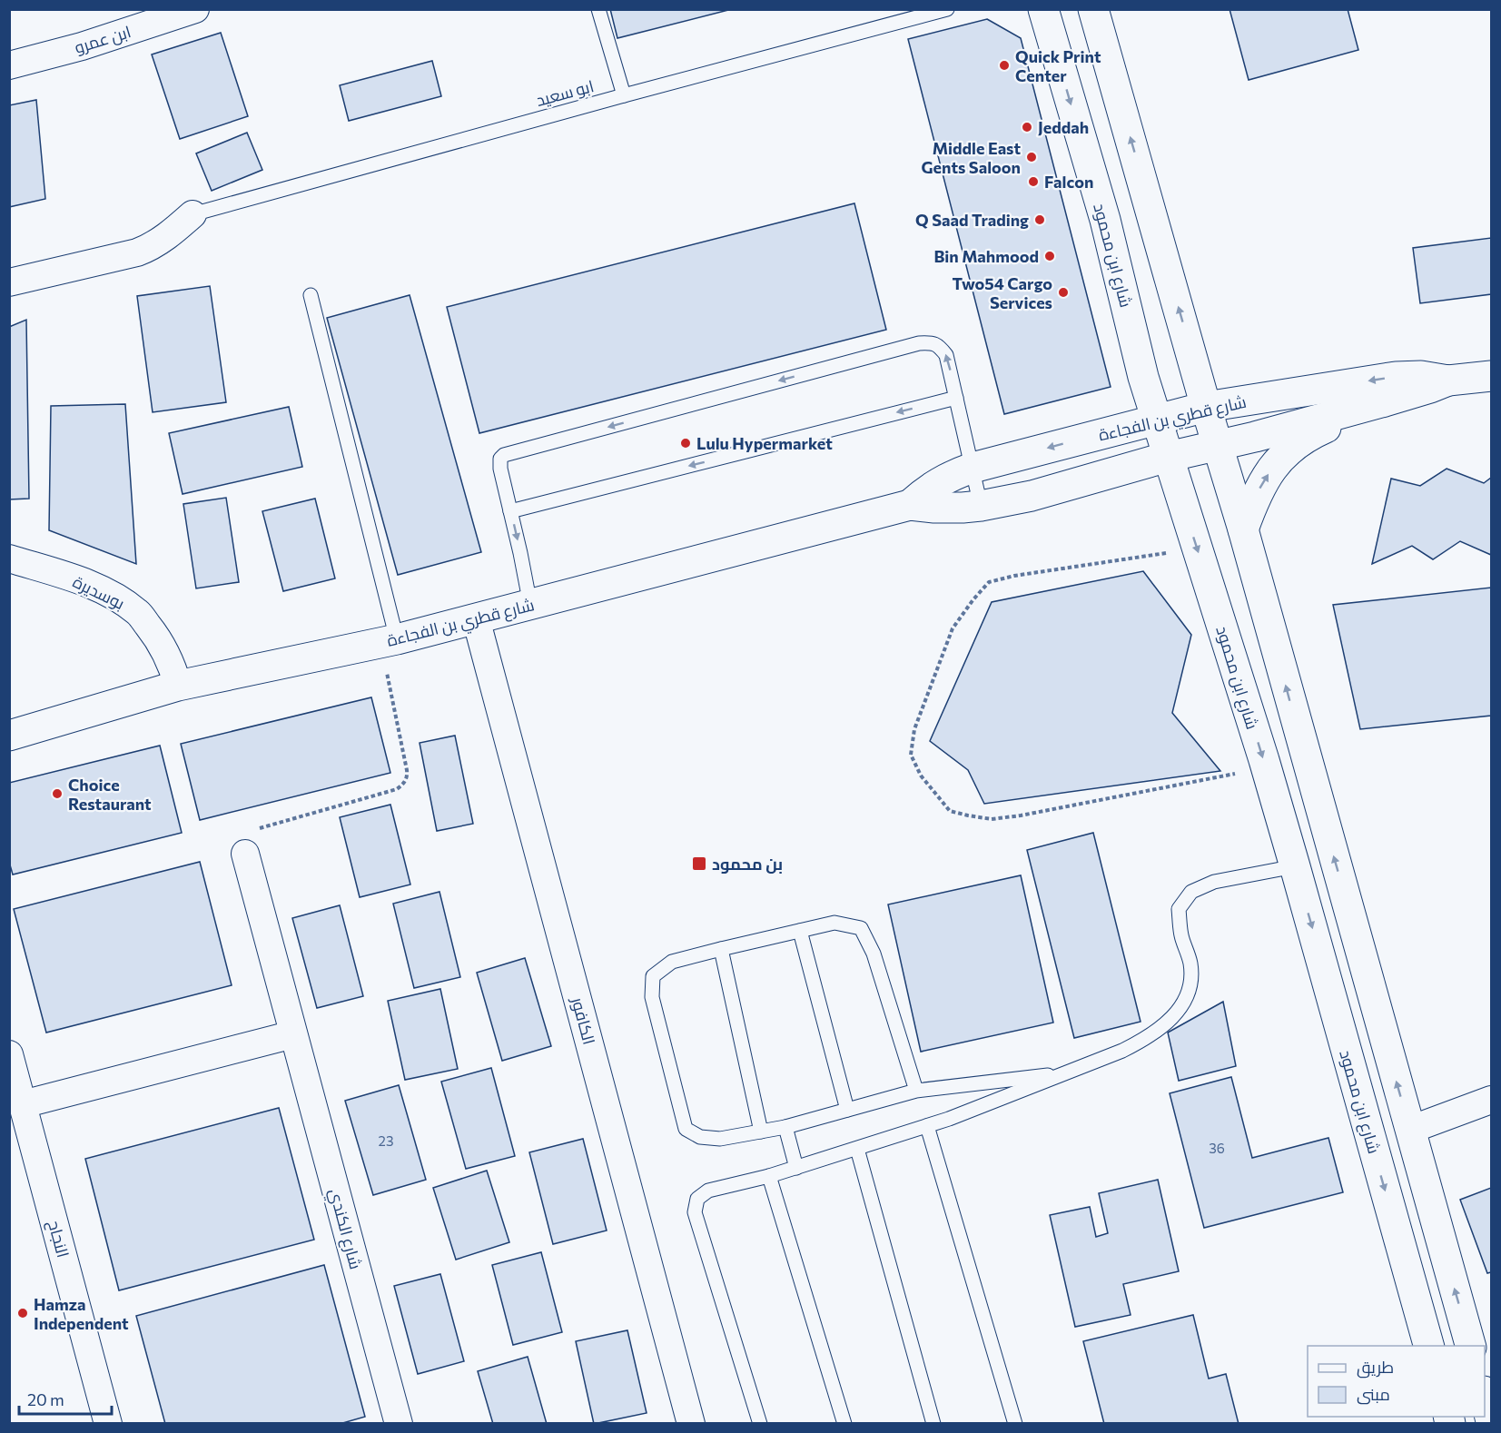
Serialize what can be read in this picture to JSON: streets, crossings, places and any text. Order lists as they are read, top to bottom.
{
  "streets": {
    "street": [
      "ابن عمرو",
      "شارع ابن محمود",
      "شارع قطري بن الفجاءة",
      "بوسديرة",
      "الكافور",
      "شارع الكندي",
      "النجاح"
    ],
    "lane": ["ابو سعيد"]
  },
  "crossings": [
    ["شارع ابن محمود", "شارع قطري بن الفجاءة"],
    ["شارع قطري بن الفجاءة", "بوسديرة"],
    ["شارع قطري بن الفجاءة", "الكافور"]
  ],
  "places": {
    "other": [
      "Quick Print Center",
      "Jeddah",
      "Middle East Gents Saloon",
      "Falcon",
      "Q Saad Trading",
      "Bin Mahmood",
      "Two54 Cargo Services",
      "Lulu Hypermarket",
      "Choice Restaurant",
      "Hamza Independent"
    ],
    "transit": ["بن محمود"]
  },
  "house_numbers": ["23", "36"],
  "legend": ["طريق", "مبنى"],
  "scale_bar": "20 m"
}
